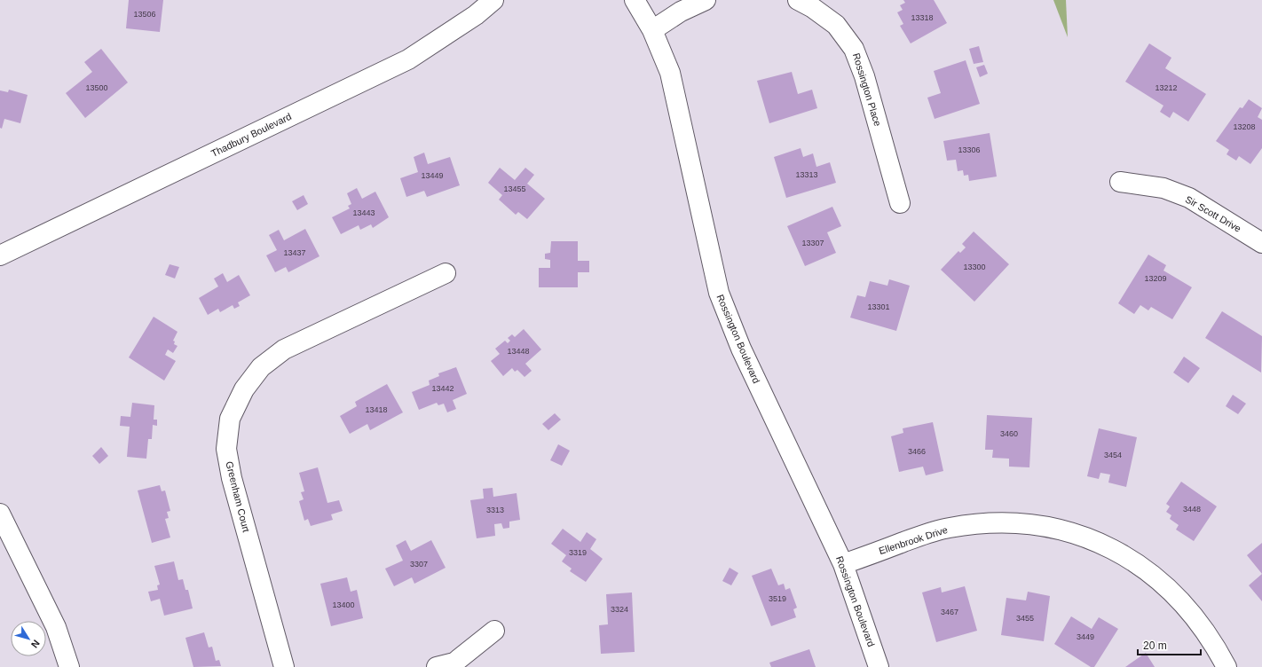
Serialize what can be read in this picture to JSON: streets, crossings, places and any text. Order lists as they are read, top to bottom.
{
  "streets": {
    "street": [
      "Rossington Place",
      "Thadbury Boulevard",
      "Sir Scott Drive",
      "Rossington Boulevard",
      "Greenham Court",
      "Ellenbrook Drive"
    ]
  },
  "crossings": [
    ["Rossington Boulevard", "Ellenbrook Drive"]
  ],
  "house_numbers": [
    "13506",
    "13318",
    "13500",
    "13212",
    "13208",
    "13306",
    "13313",
    "13449",
    "13455",
    "13443",
    "13307",
    "13437",
    "13300",
    "13209",
    "13301",
    "13448",
    "13442",
    "13418",
    "3460",
    "3466",
    "3454",
    "3448",
    "3313",
    "3319",
    "3307",
    "3519",
    "13400",
    "3324",
    "3467",
    "3455",
    "3449"
  ],
  "scale_bar": "20 m",
  "north": "bottom right"
}
